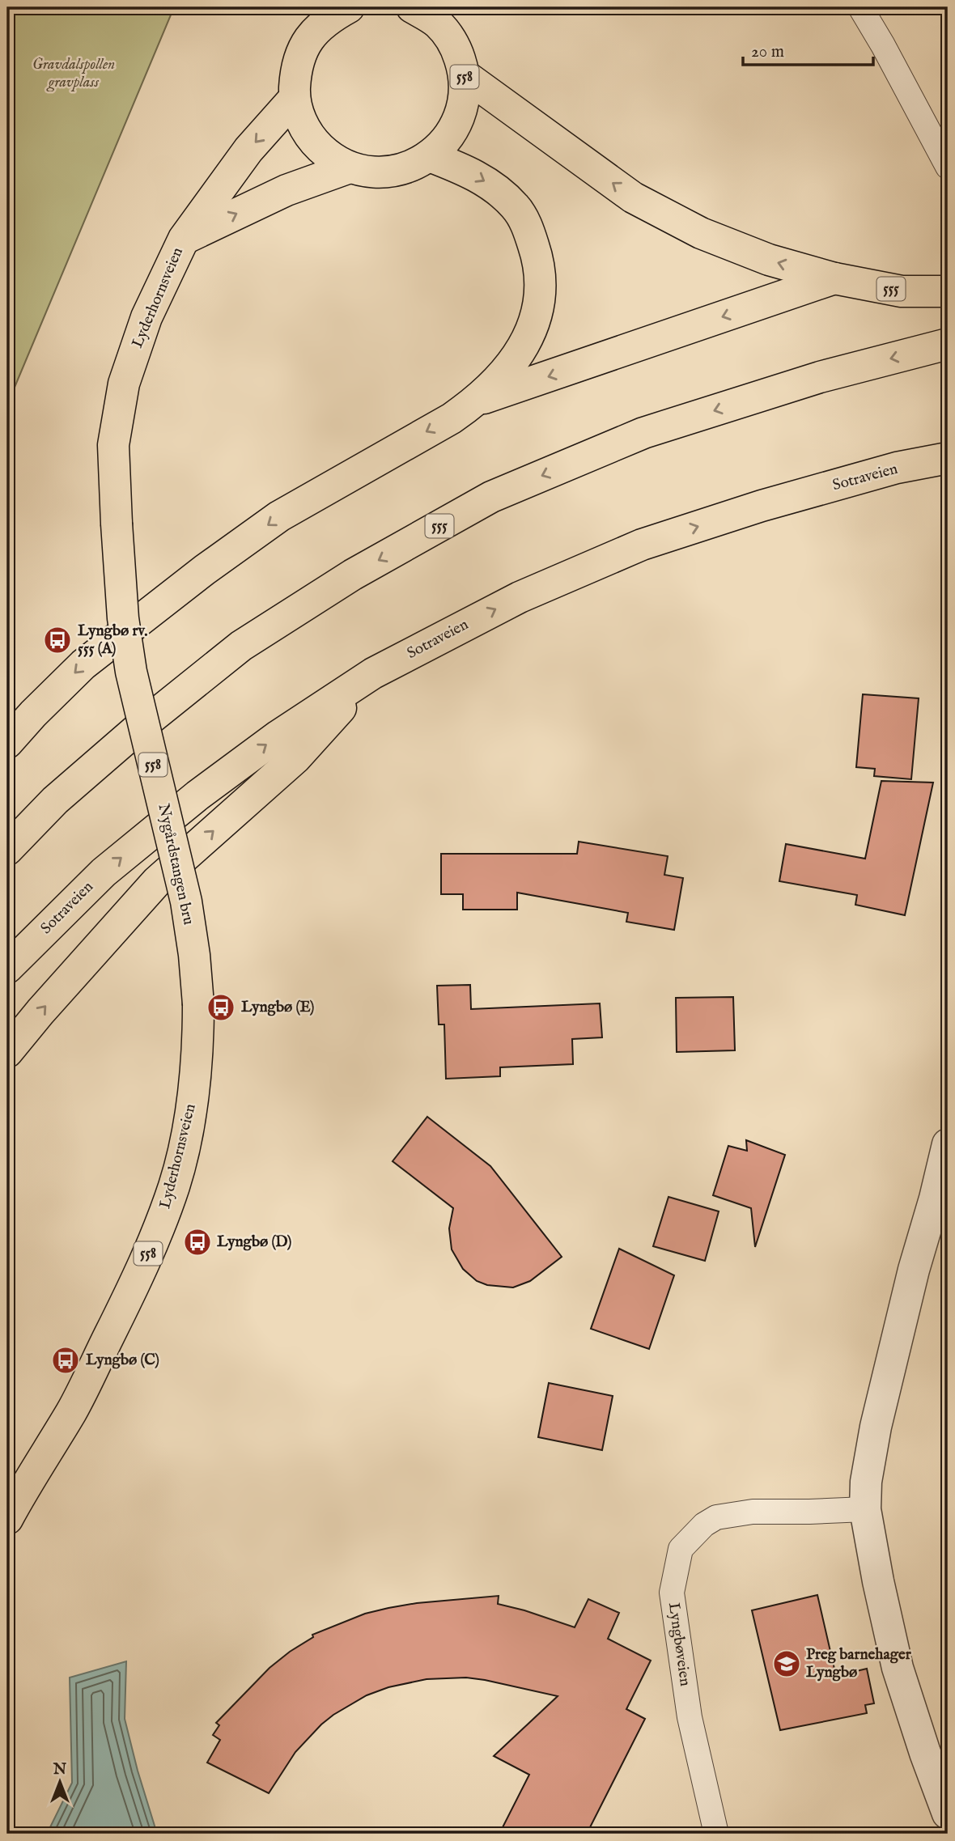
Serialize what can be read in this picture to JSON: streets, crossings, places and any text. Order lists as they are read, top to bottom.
{
  "streets": {
    "main road": [
      "558",
      "555",
      "Lyderhornsveien",
      "Sotraveien",
      "Nygårdstangen bru"
    ],
    "lane": ["Lyngbøveien"]
  },
  "crossings": [
    ["558", "555"],
    ["558", "Lyderhornsveien"],
    ["Lyderhornsveien", "Nygårdstangen bru"]
  ],
  "parks": ["Gravdalspollen gravplass"],
  "places": {
    "bus stop": [
      "Lyngbø rv. 555 (A)",
      "Lyngbø (E)",
      "Lyngbø (D)",
      "Lyngbø (C)"
    ],
    "school or university": ["Preg barnehager Lyngbø"]
  },
  "scale_bar": "20 m",
  "north": "top"
}
